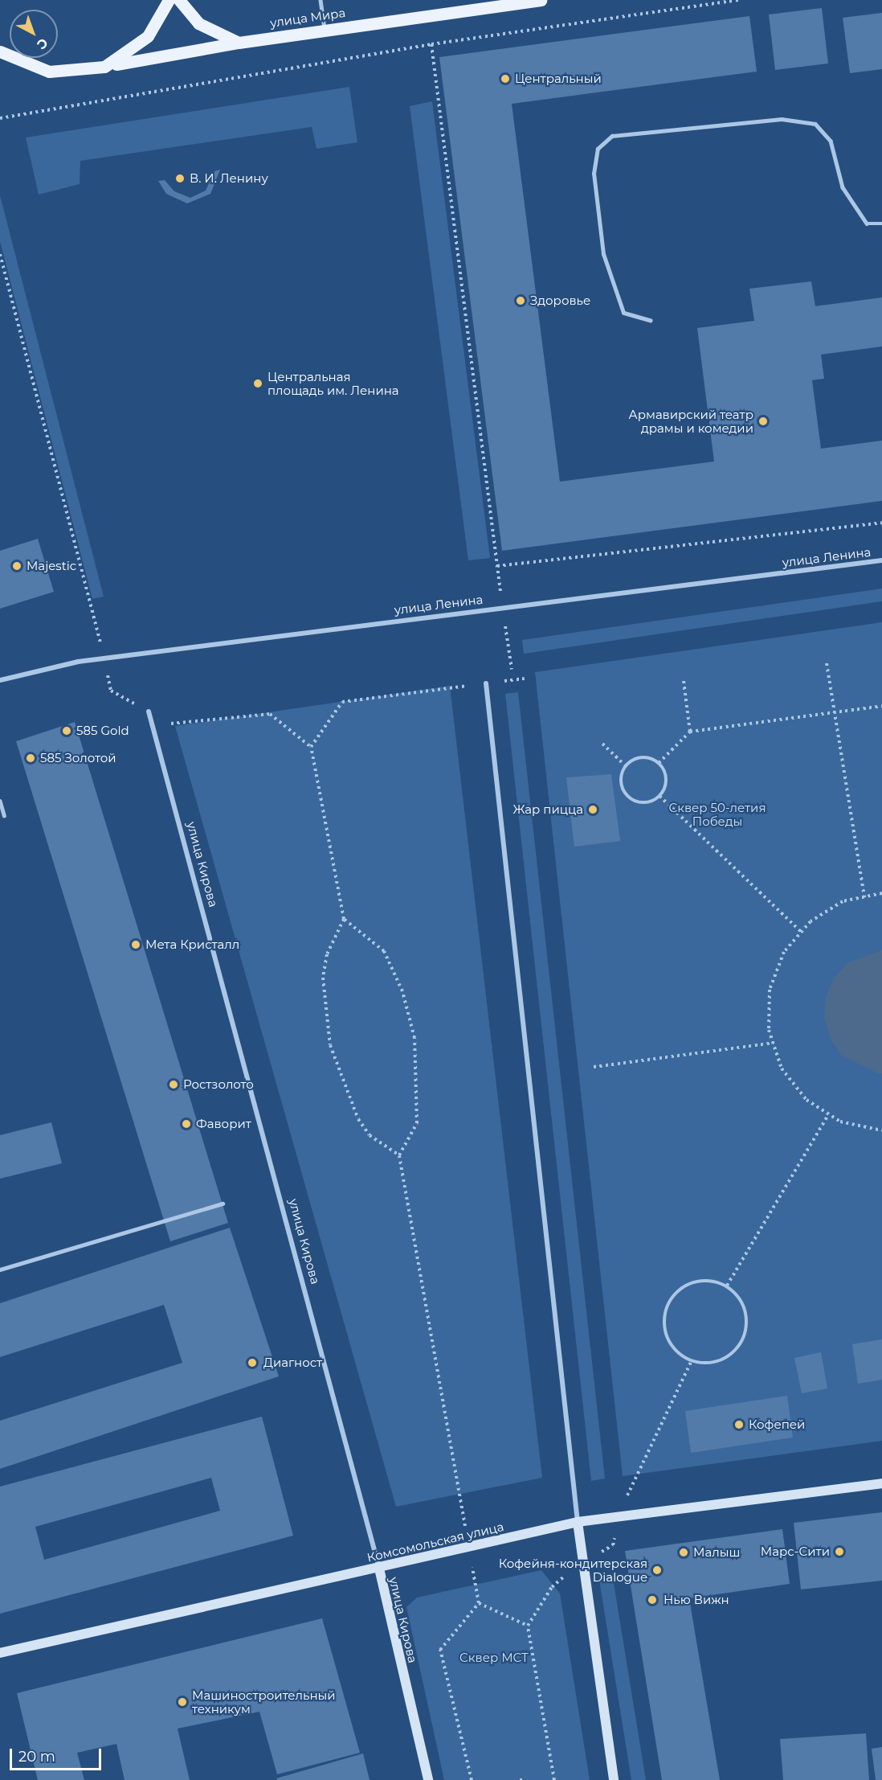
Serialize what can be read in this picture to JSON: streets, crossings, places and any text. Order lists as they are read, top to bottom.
{
  "streets": {
    "main road": ["улица Мира", "улица Кирова", "Комсомольская улица"],
    "street": ["улица Ленина"]
  },
  "crossings": [
    ["улица Кирова", "Комсомольская улица"]
  ],
  "parks": ["Сквер 50-летия Победы", "Сквер МСТ"],
  "places": [
    "Центральный",
    "В. И. Ленину",
    "Здоровье",
    "Центральная площадь им. Ленина",
    "Армавирский театр драмы и комедии",
    "Majestic",
    "585 Gold",
    "585 Золотой",
    "Жар пицца",
    "Мета Кристалл",
    "Ростзолото",
    "Фаворит",
    "Диагност",
    "Кофепей",
    "Марс-Сити",
    "Малыш",
    "Кофейня-кондитерская Dialogue",
    "Нью Вижн",
    "Машиностроительный техникум"
  ],
  "scale_bar": "20 m",
  "north": "bottom right"
}
